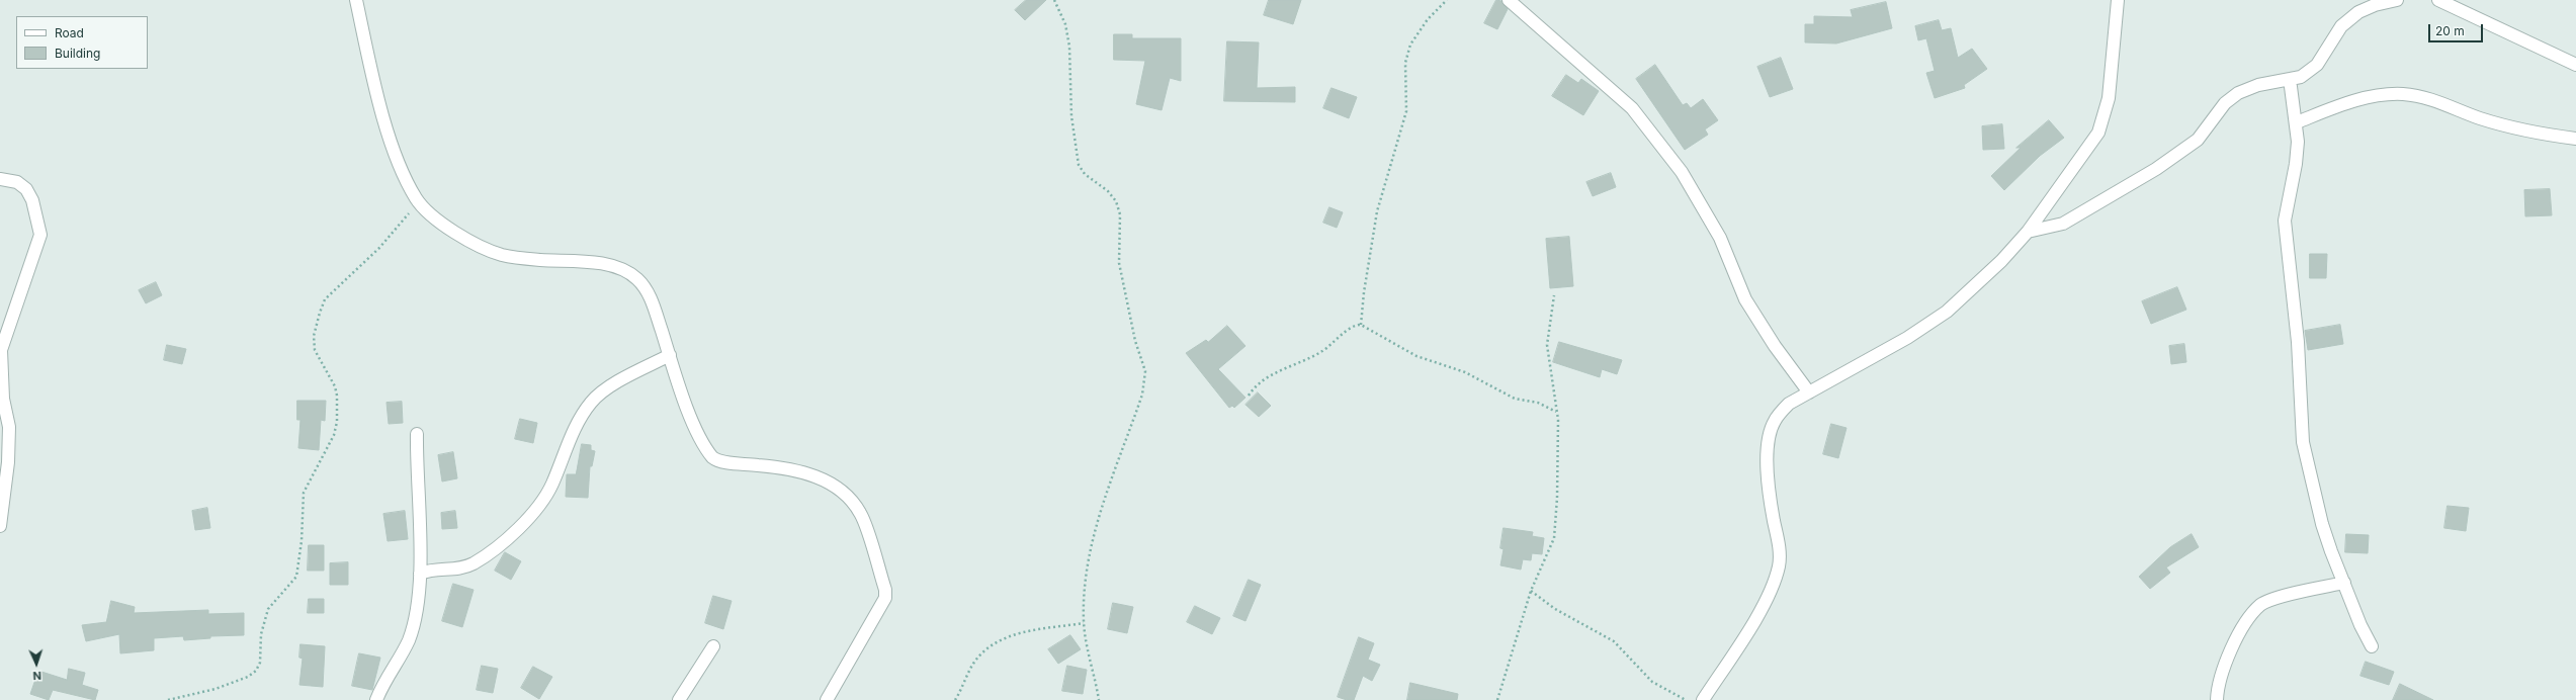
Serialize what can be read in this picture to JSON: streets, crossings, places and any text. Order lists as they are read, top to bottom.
{
  "legend": ["Road", "Building"],
  "scale_bar": "20 m",
  "north": "bottom"
}
